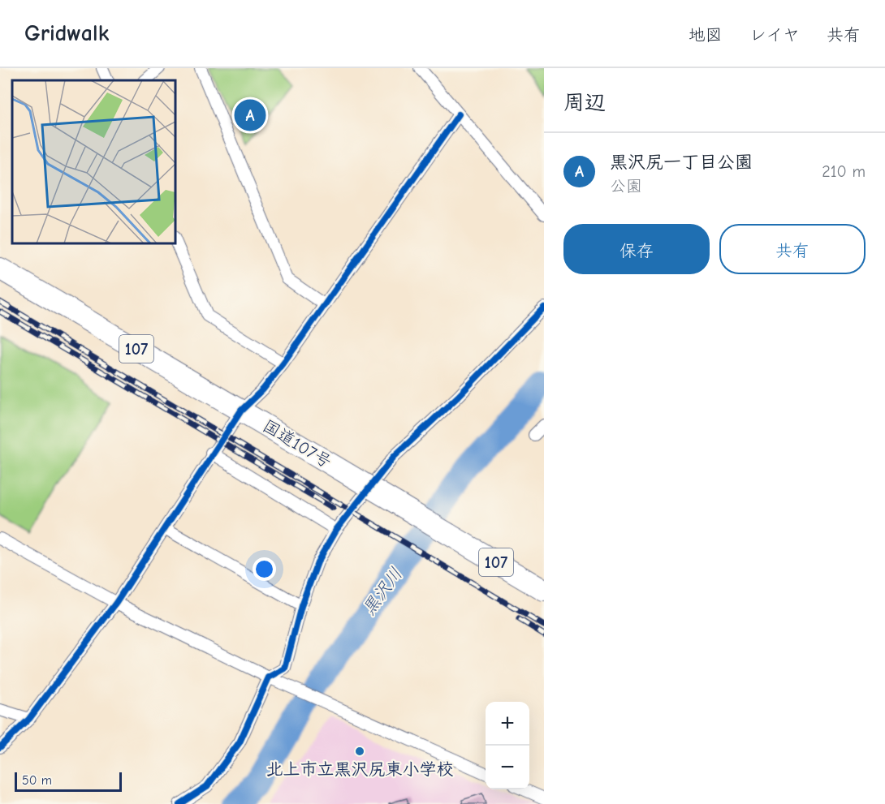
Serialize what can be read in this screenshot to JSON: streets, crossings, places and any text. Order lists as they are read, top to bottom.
{
  "streets": {
    "highway": ["107", "国道107号"]
  },
  "water": ["黒沢川"],
  "places": ["北上市立黒沢尻東小学校"],
  "scale_bar": "50 m",
  "page": {
    "header": "Gridwalk",
    "nav": ["地図", "レイヤ", "共有"],
    "heading": "周辺",
    "pins": "A",
    "list": [
      {
        "mark": "A",
        "name": "黒沢尻一丁目公園",
        "note": "公園",
        "value": "210 m"
      }
    ],
    "buttons": ["保存", "共有"],
    "map_buttons": ["+", "−"],
    "scale": "50 m"
  }
}
